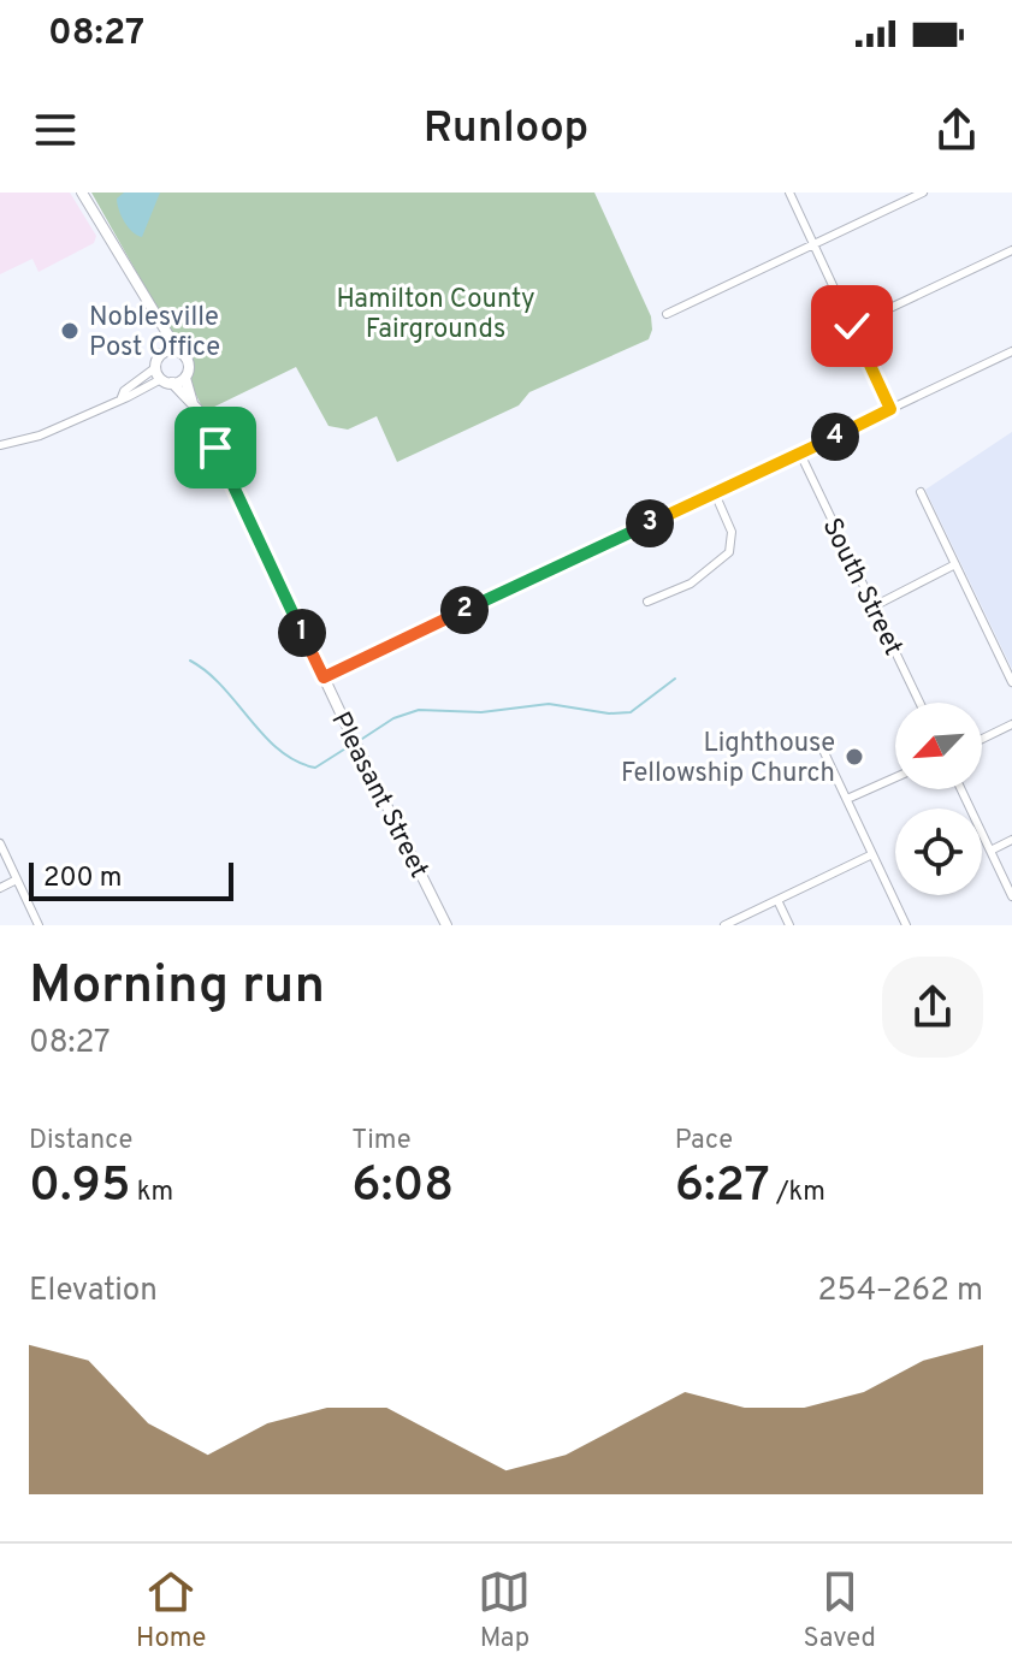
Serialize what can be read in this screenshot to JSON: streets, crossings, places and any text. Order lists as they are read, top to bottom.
{
  "streets": {
    "street": ["South Street", "Pleasant Street"]
  },
  "parks": ["Hamilton County Fairgrounds"],
  "places": ["Noblesville Post Office", "Lighthouse Fellowship Church"],
  "scale_bar": "200 m",
  "north": "bottom left",
  "page": {
    "status": "08:27",
    "header": "Runloop",
    "pins": [
      "4",
      "3",
      "2",
      "1"
    ],
    "scale": "200 m",
    "heading": ["Morning run", "08:27"],
    "stats": [
      ["Distance", "0.95 km"],
      ["Time", "6:08"],
      ["Pace", "6:27 /km"]
    ],
    "chart": ["Elevation", "254–262 m"],
    "tabs": ["Home", "Map", "Saved"]
  }
}
